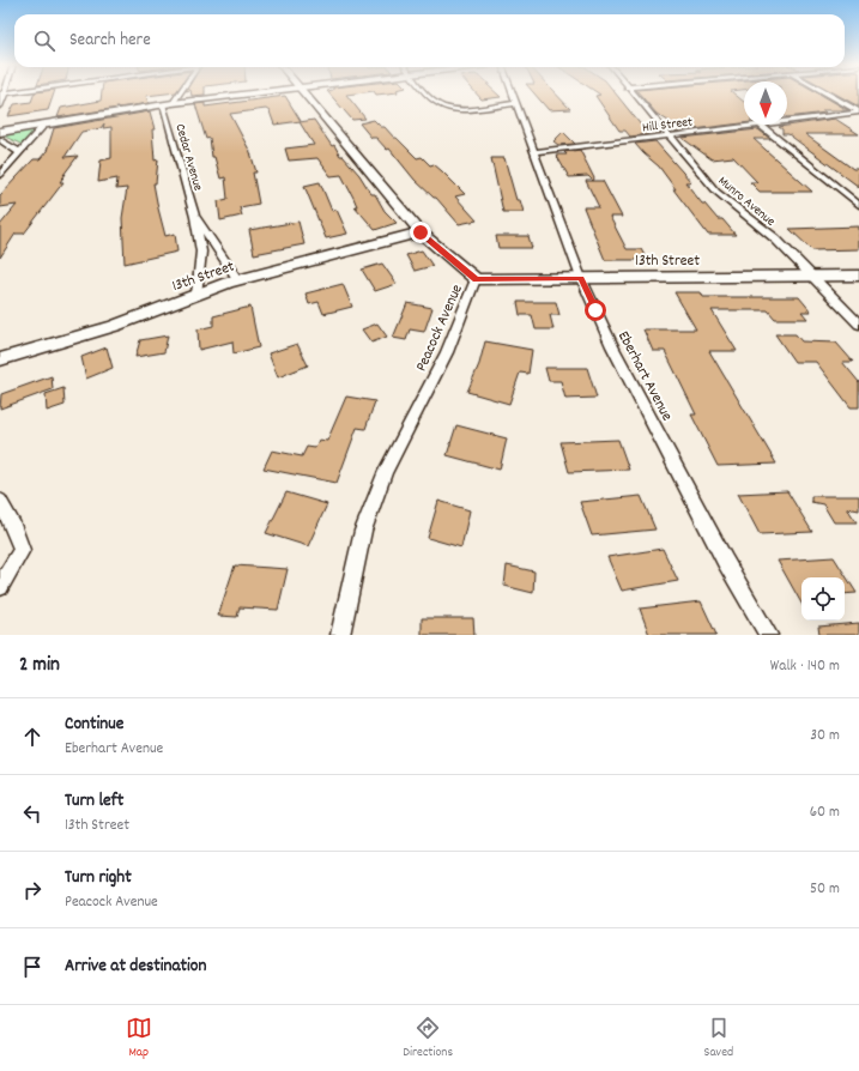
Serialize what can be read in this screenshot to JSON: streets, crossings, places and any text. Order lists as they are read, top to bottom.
{
  "streets": {
    "main road": ["13th Street", "Peacock Avenue"],
    "street": [
      "Hill Street",
      "Cedar Avenue",
      "Munro Avenue",
      "Eberhart Avenue"
    ]
  },
  "crossings": [
    ["Hill Street", "Munro Avenue"],
    ["Hill Street", "Eberhart Avenue"],
    ["Munro Avenue", "13th Street"],
    ["13th Street", "Peacock Avenue"],
    ["13th Street", "Eberhart Avenue"]
  ],
  "north": "bottom",
  "page": {
    "search": "Search here",
    "heading": ["2 min", "Walk · 140 m"],
    "list": [
      ["Continue", "Eberhart Avenue", "30 m"],
      ["Turn left", "13th Street", "60 m"],
      ["Turn right", "Peacock Avenue", "50 m"],
      "Arrive at destination"
    ],
    "nav": ["Map", "Directions", "Saved"]
  }
}
